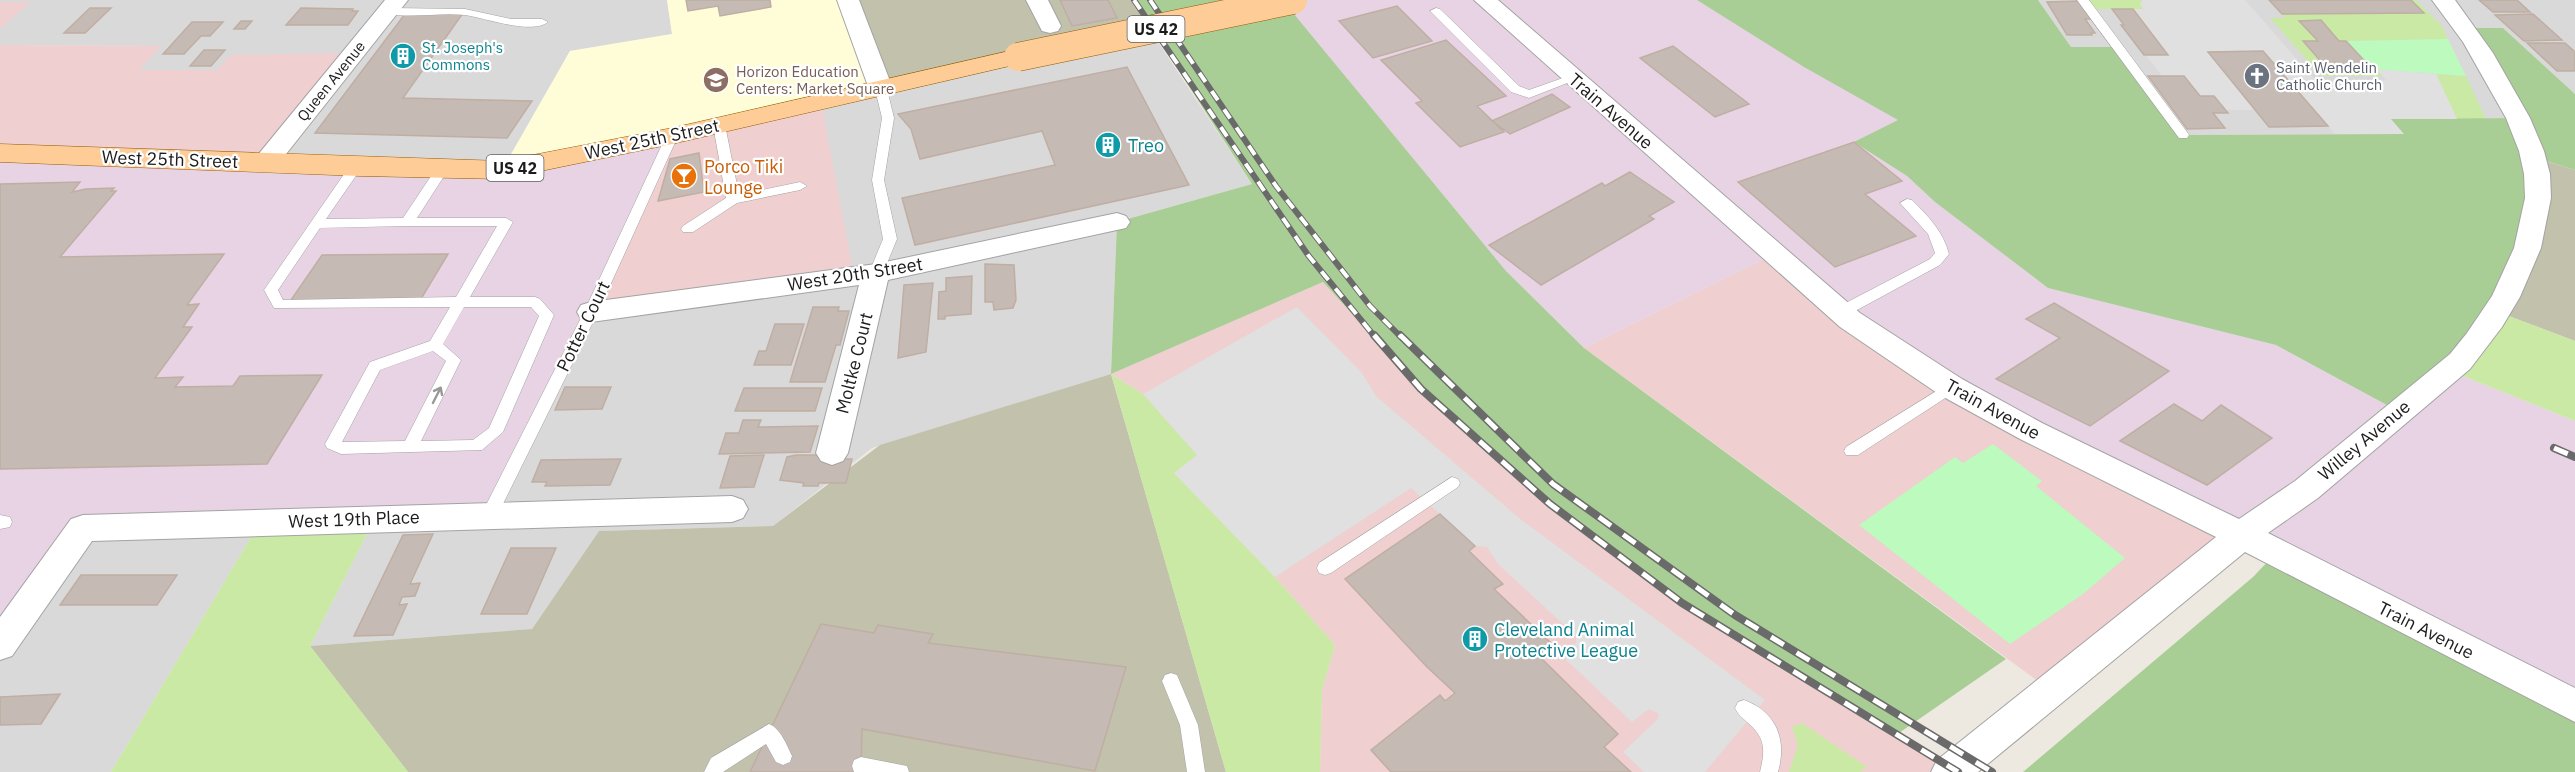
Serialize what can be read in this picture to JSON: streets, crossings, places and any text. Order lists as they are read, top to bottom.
{
  "streets": {
    "main road": ["US 42", "West 25th Street"],
    "street": [
      "Queen Avenue",
      "Train Avenue",
      "West 20th Street",
      "Moltke Court",
      "Willey Avenue",
      "West 19th Place"
    ],
    "lane": ["Potter Court"]
  },
  "crossings": [
    ["Queen Avenue", "West 25th Street"],
    ["Train Avenue", "Willey Avenue"],
    ["West 25th Street", "Potter Court"],
    ["West 20th Street", "Potter Court"],
    ["West 20th Street", "Moltke Court"],
    ["Potter Court", "West 19th Place"]
  ],
  "places": {
    "building": ["St. Joseph's Commons", "Treo", "Cleveland Animal Protective League"],
    "church": ["Saint Wendelin Catholic Church"],
    "school or university": ["Horizon Education Centers: Market Square"],
    "bar": ["Porco Tiki Lounge"]
  }
}
